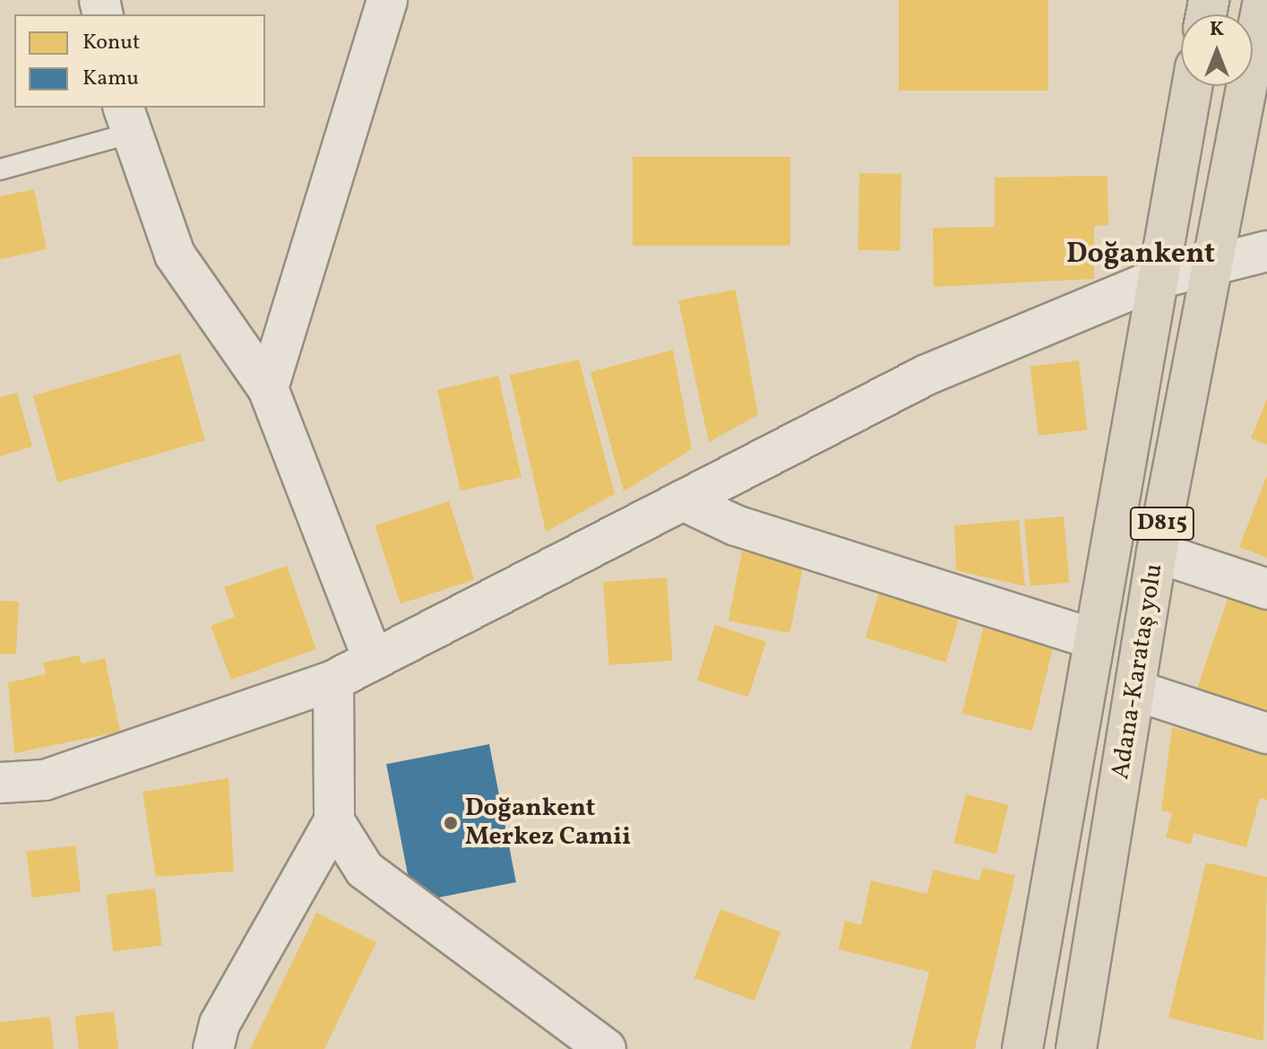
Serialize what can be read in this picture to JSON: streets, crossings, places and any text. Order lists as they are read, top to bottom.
{
  "streets": {
    "main road": ["D815", "Adana-Karataş yolu"]
  },
  "districts": ["Doğankent"],
  "places": ["Doğankent Merkez Camii"],
  "legend": ["Konut", "Kamu"],
  "north": "top"
}
